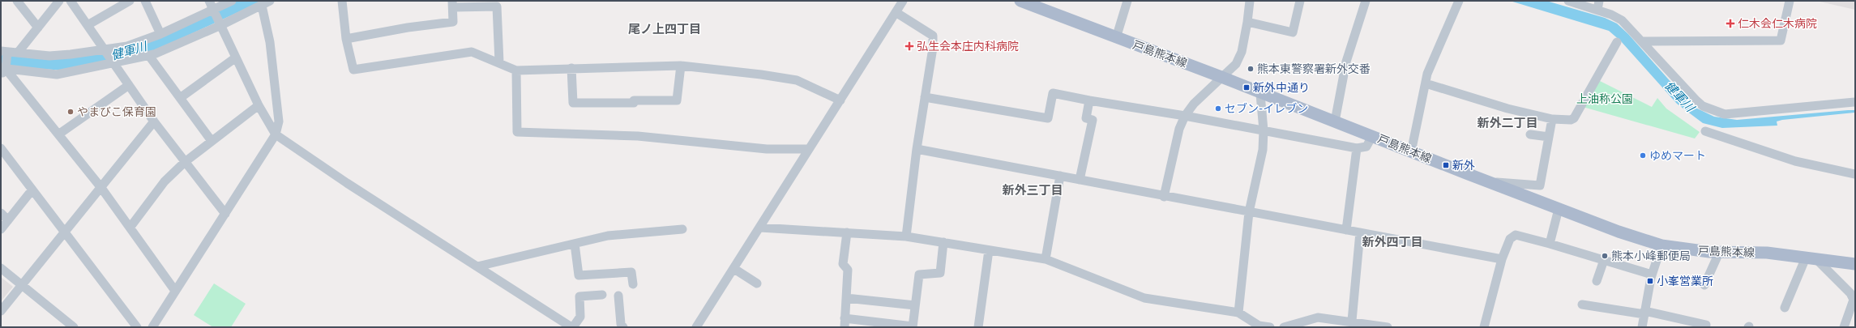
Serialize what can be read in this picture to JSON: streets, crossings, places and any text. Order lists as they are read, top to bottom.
{
  "streets": {
    "main road": ["戸島熊本線"]
  },
  "districts": [
    "尾ノ上四丁目",
    "新外二丁目",
    "新外三丁目",
    "新外四丁目"
  ],
  "water": ["健軍川"],
  "parks": ["上油称公園"],
  "places": {
    "health": ["仁木会仁木病院", "弘生会本庄内科病院"],
    "other": [
      "熊本東警察署新外交番",
      "セブン-イレブン",
      "やまびこ保育園",
      "ゆめマート",
      "熊本小峰郵便局"
    ],
    "transit": ["新外中通り", "新外", "小峯営業所"]
  }
}
